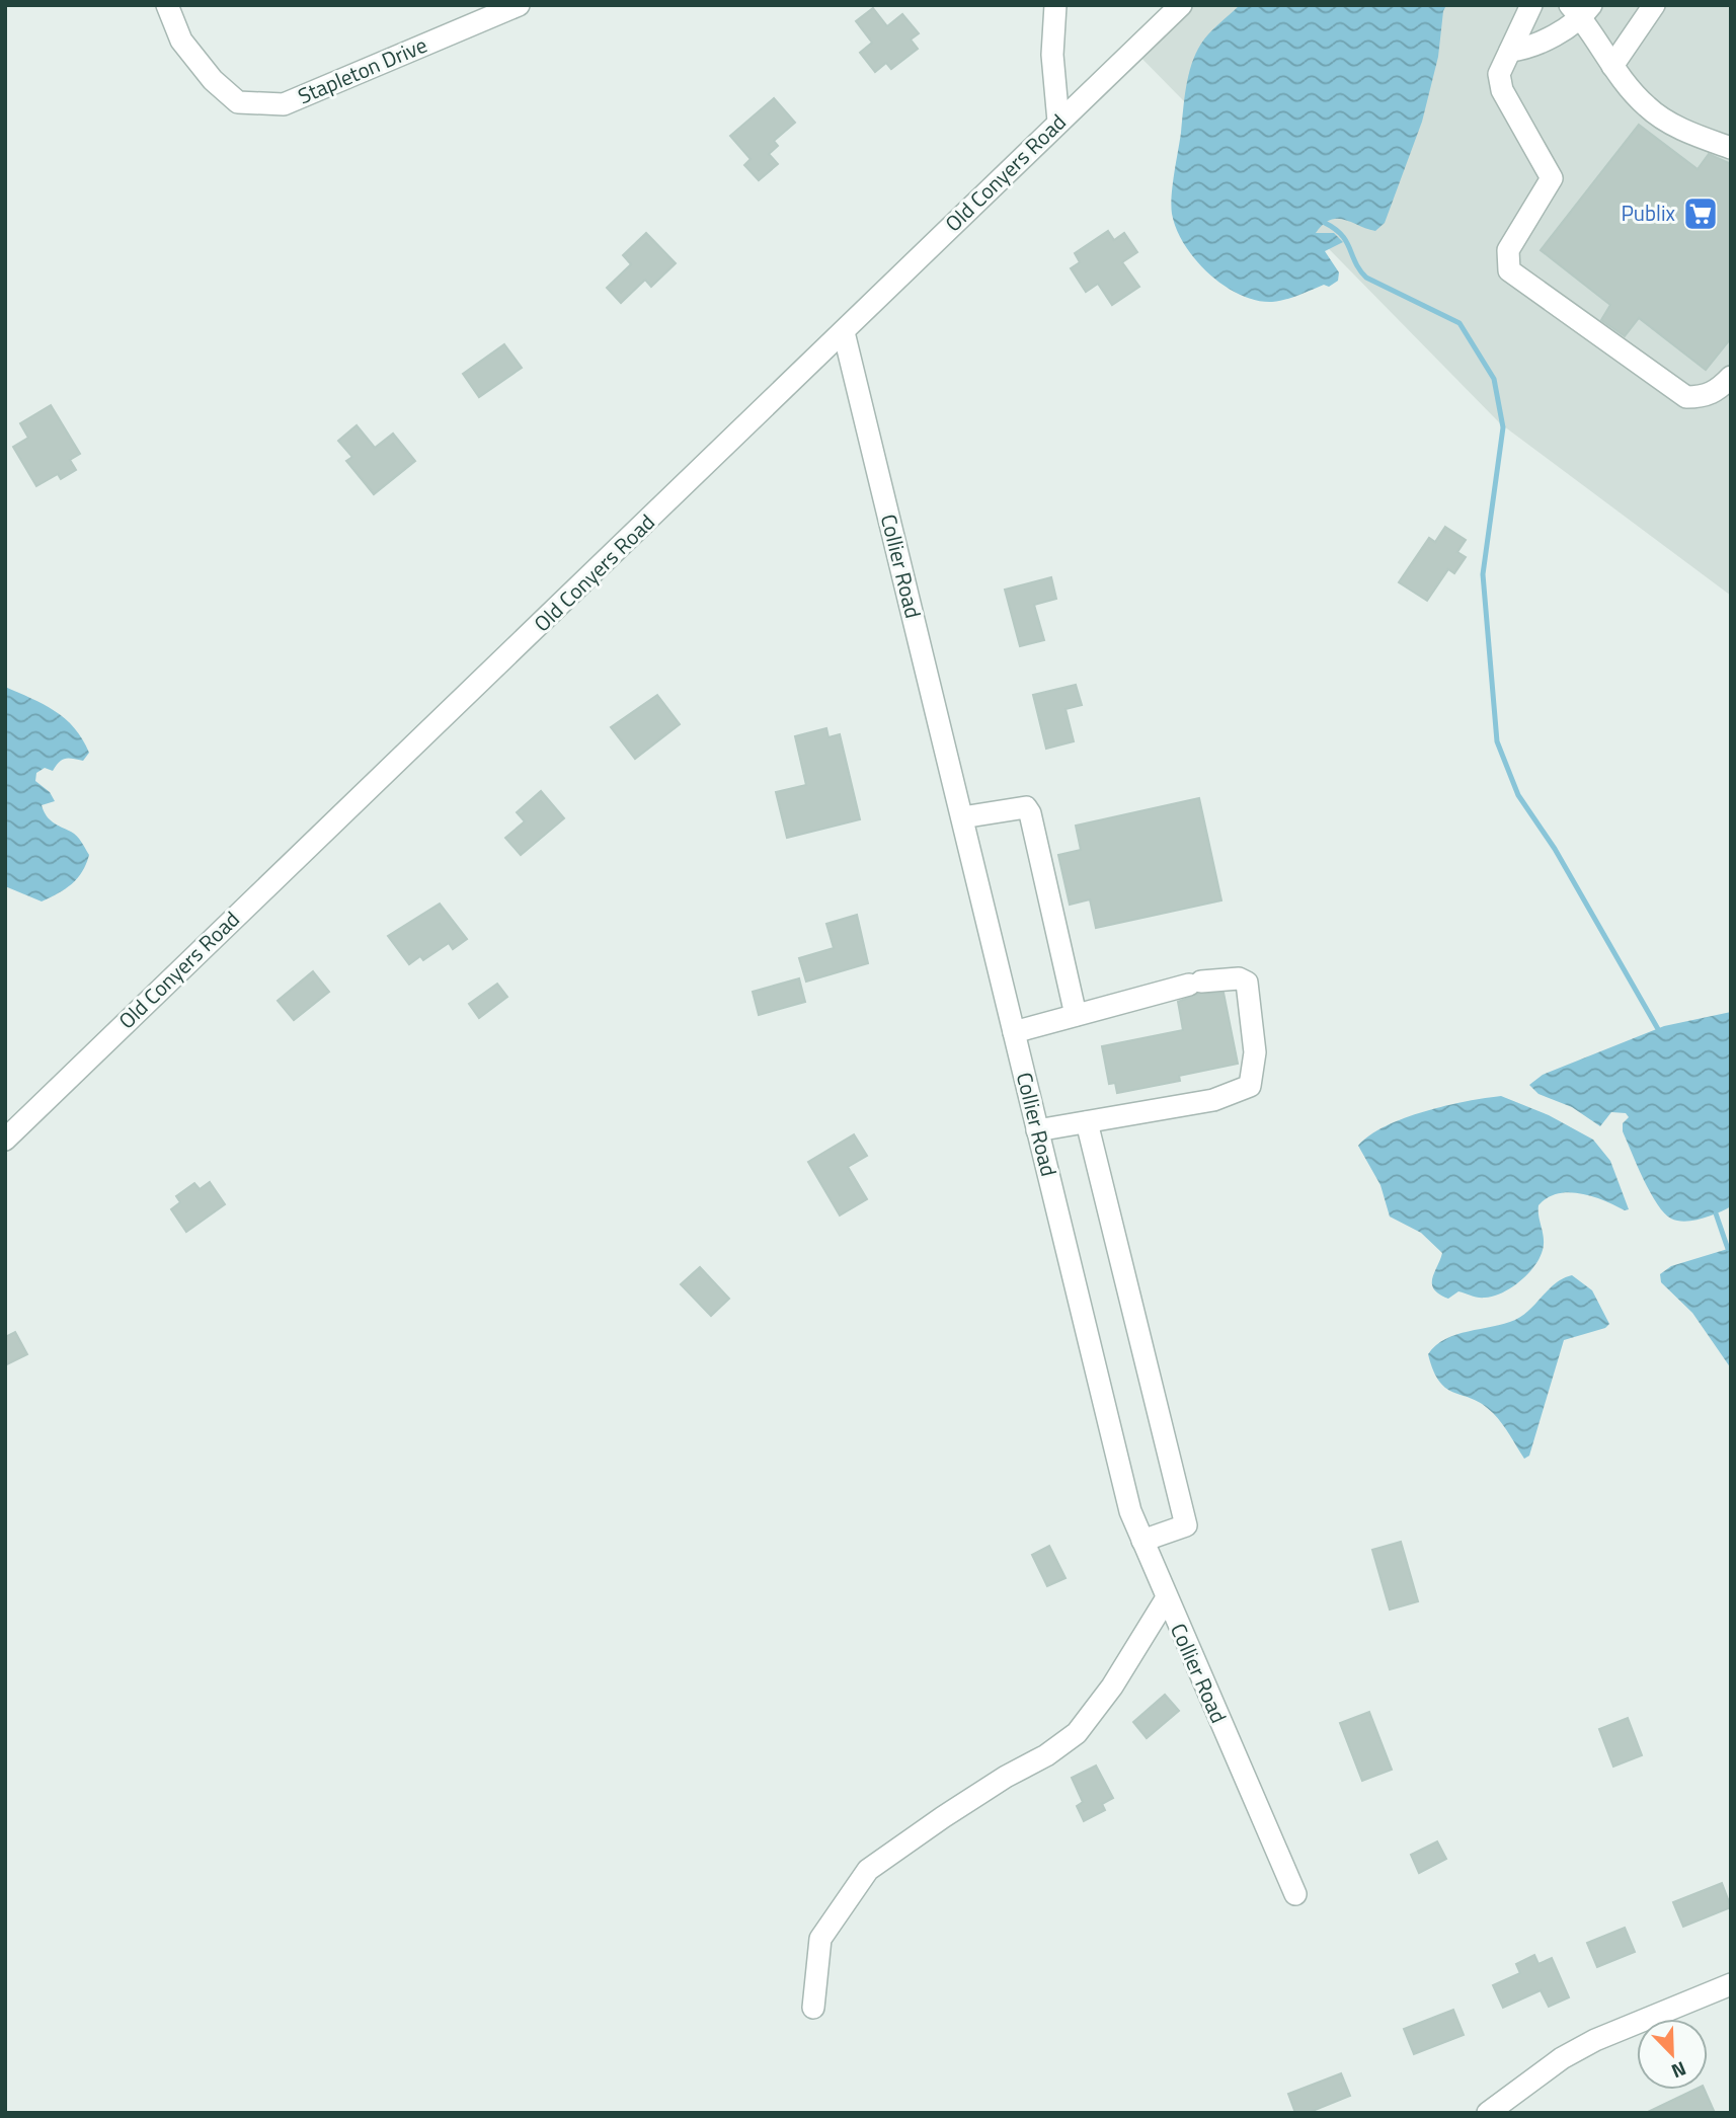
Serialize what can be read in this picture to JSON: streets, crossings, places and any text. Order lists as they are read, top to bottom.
{
  "streets": {
    "street": ["Stapleton Drive", "Old Conyers Road", "Collier Road"]
  },
  "crossings": [
    ["Old Conyers Road", "Collier Road"]
  ],
  "places": {
    "supermarket": ["Publix"]
  },
  "north": "bottom right"
}
